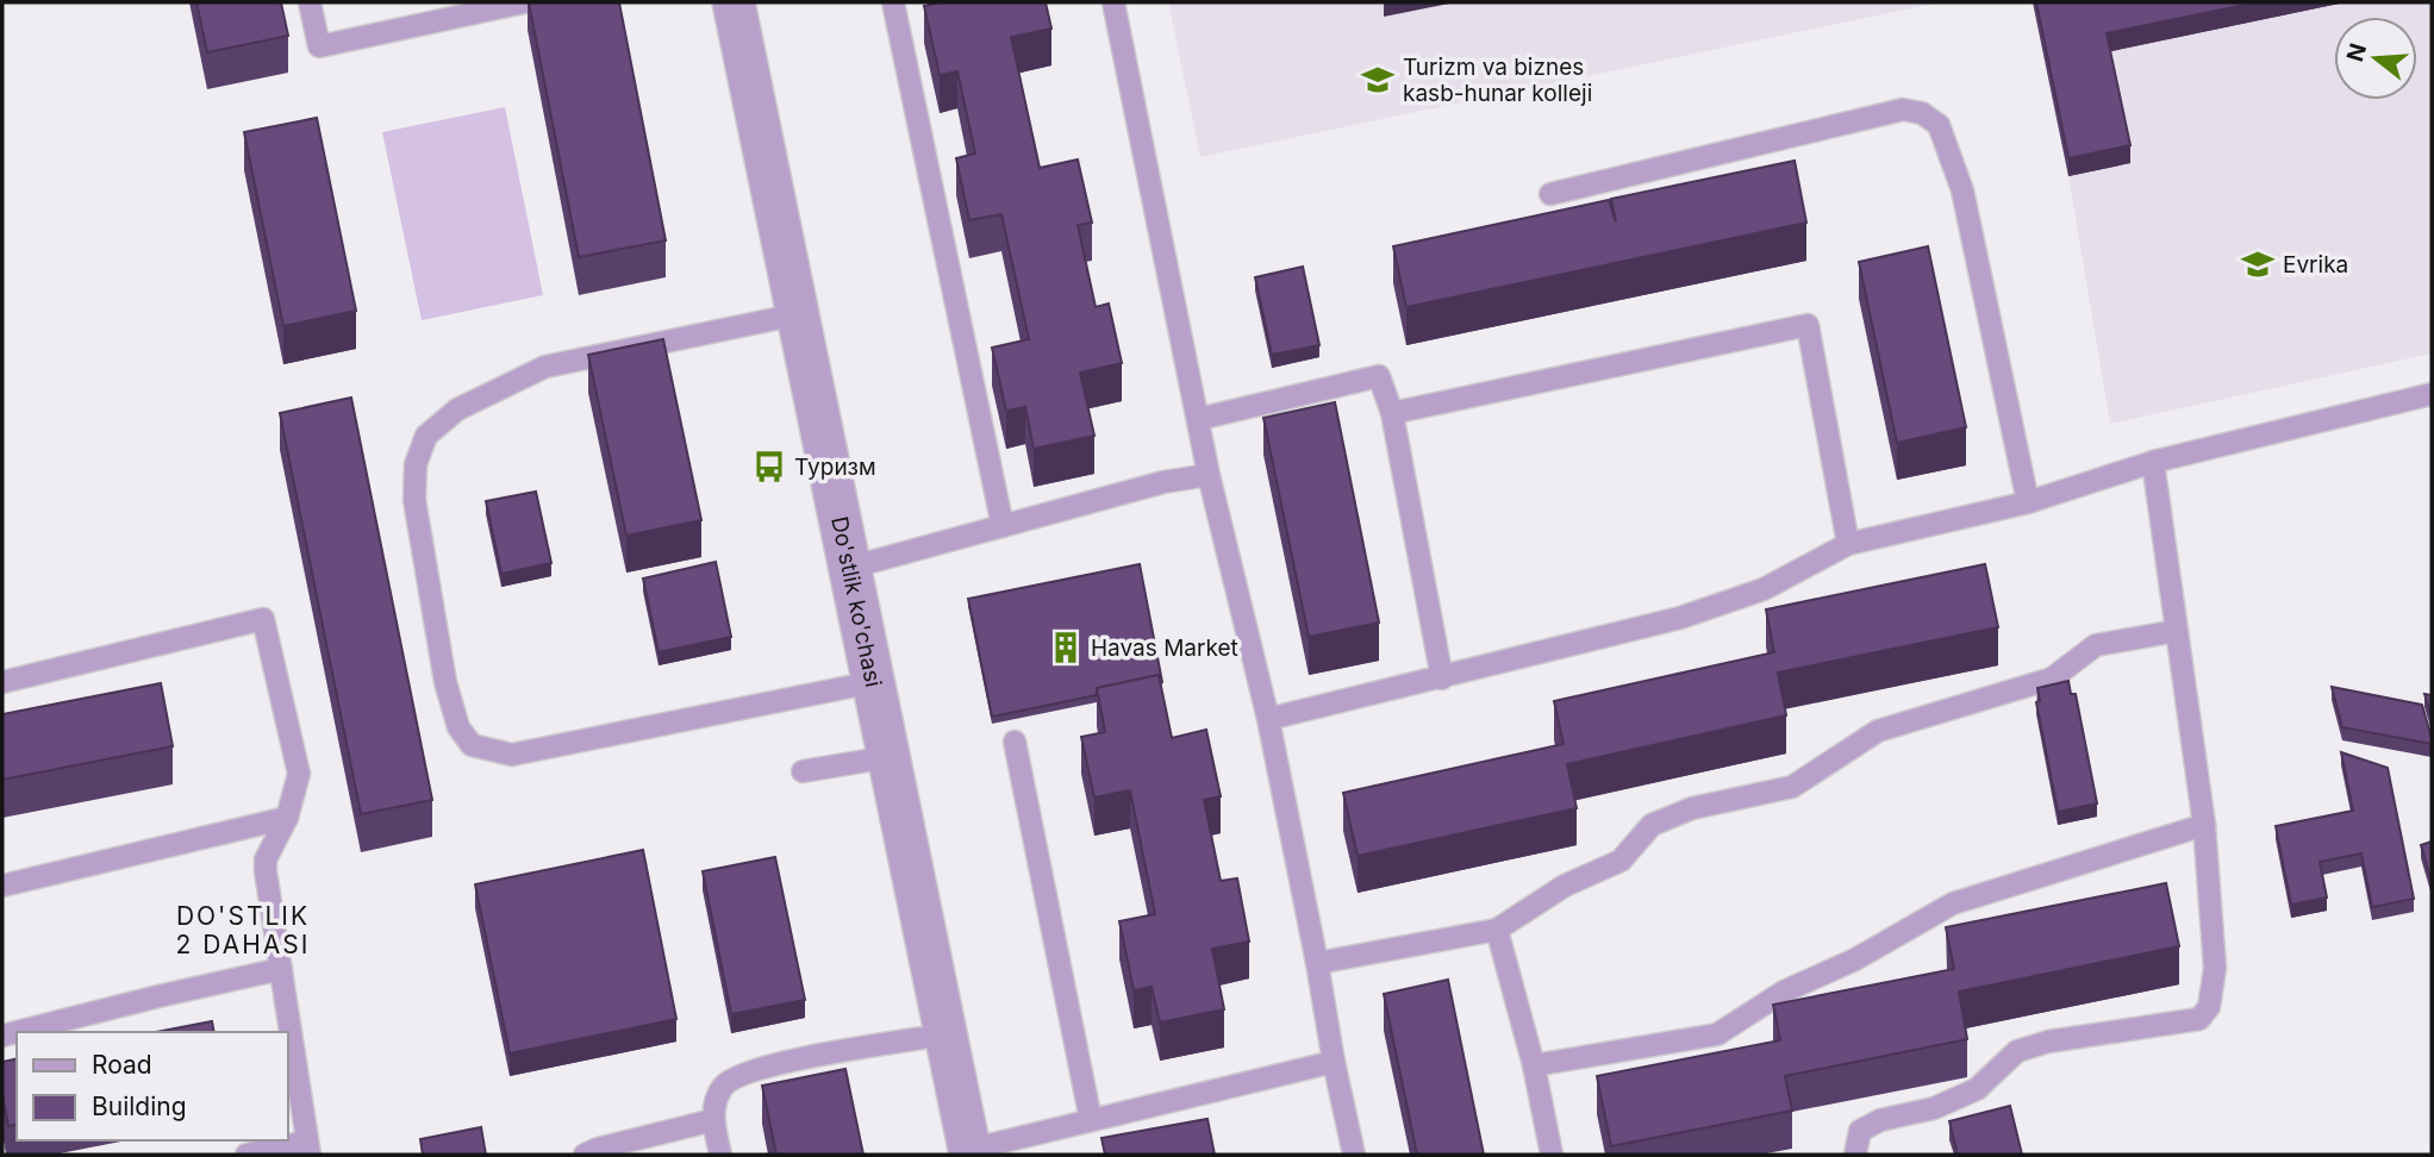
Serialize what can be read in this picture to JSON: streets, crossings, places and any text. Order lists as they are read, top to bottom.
{
  "streets": {
    "street": ["Do'stlik ko'chasi"]
  },
  "districts": ["DO'STLIK 2 DAHASI"],
  "places": {
    "school or university": ["Turizm va biznes kasb-hunar kolleji", "Evrika"],
    "bus stop": ["Туризм"],
    "building": ["Havas Market"]
  },
  "legend": ["Road", "Building"],
  "north": "left"
}
